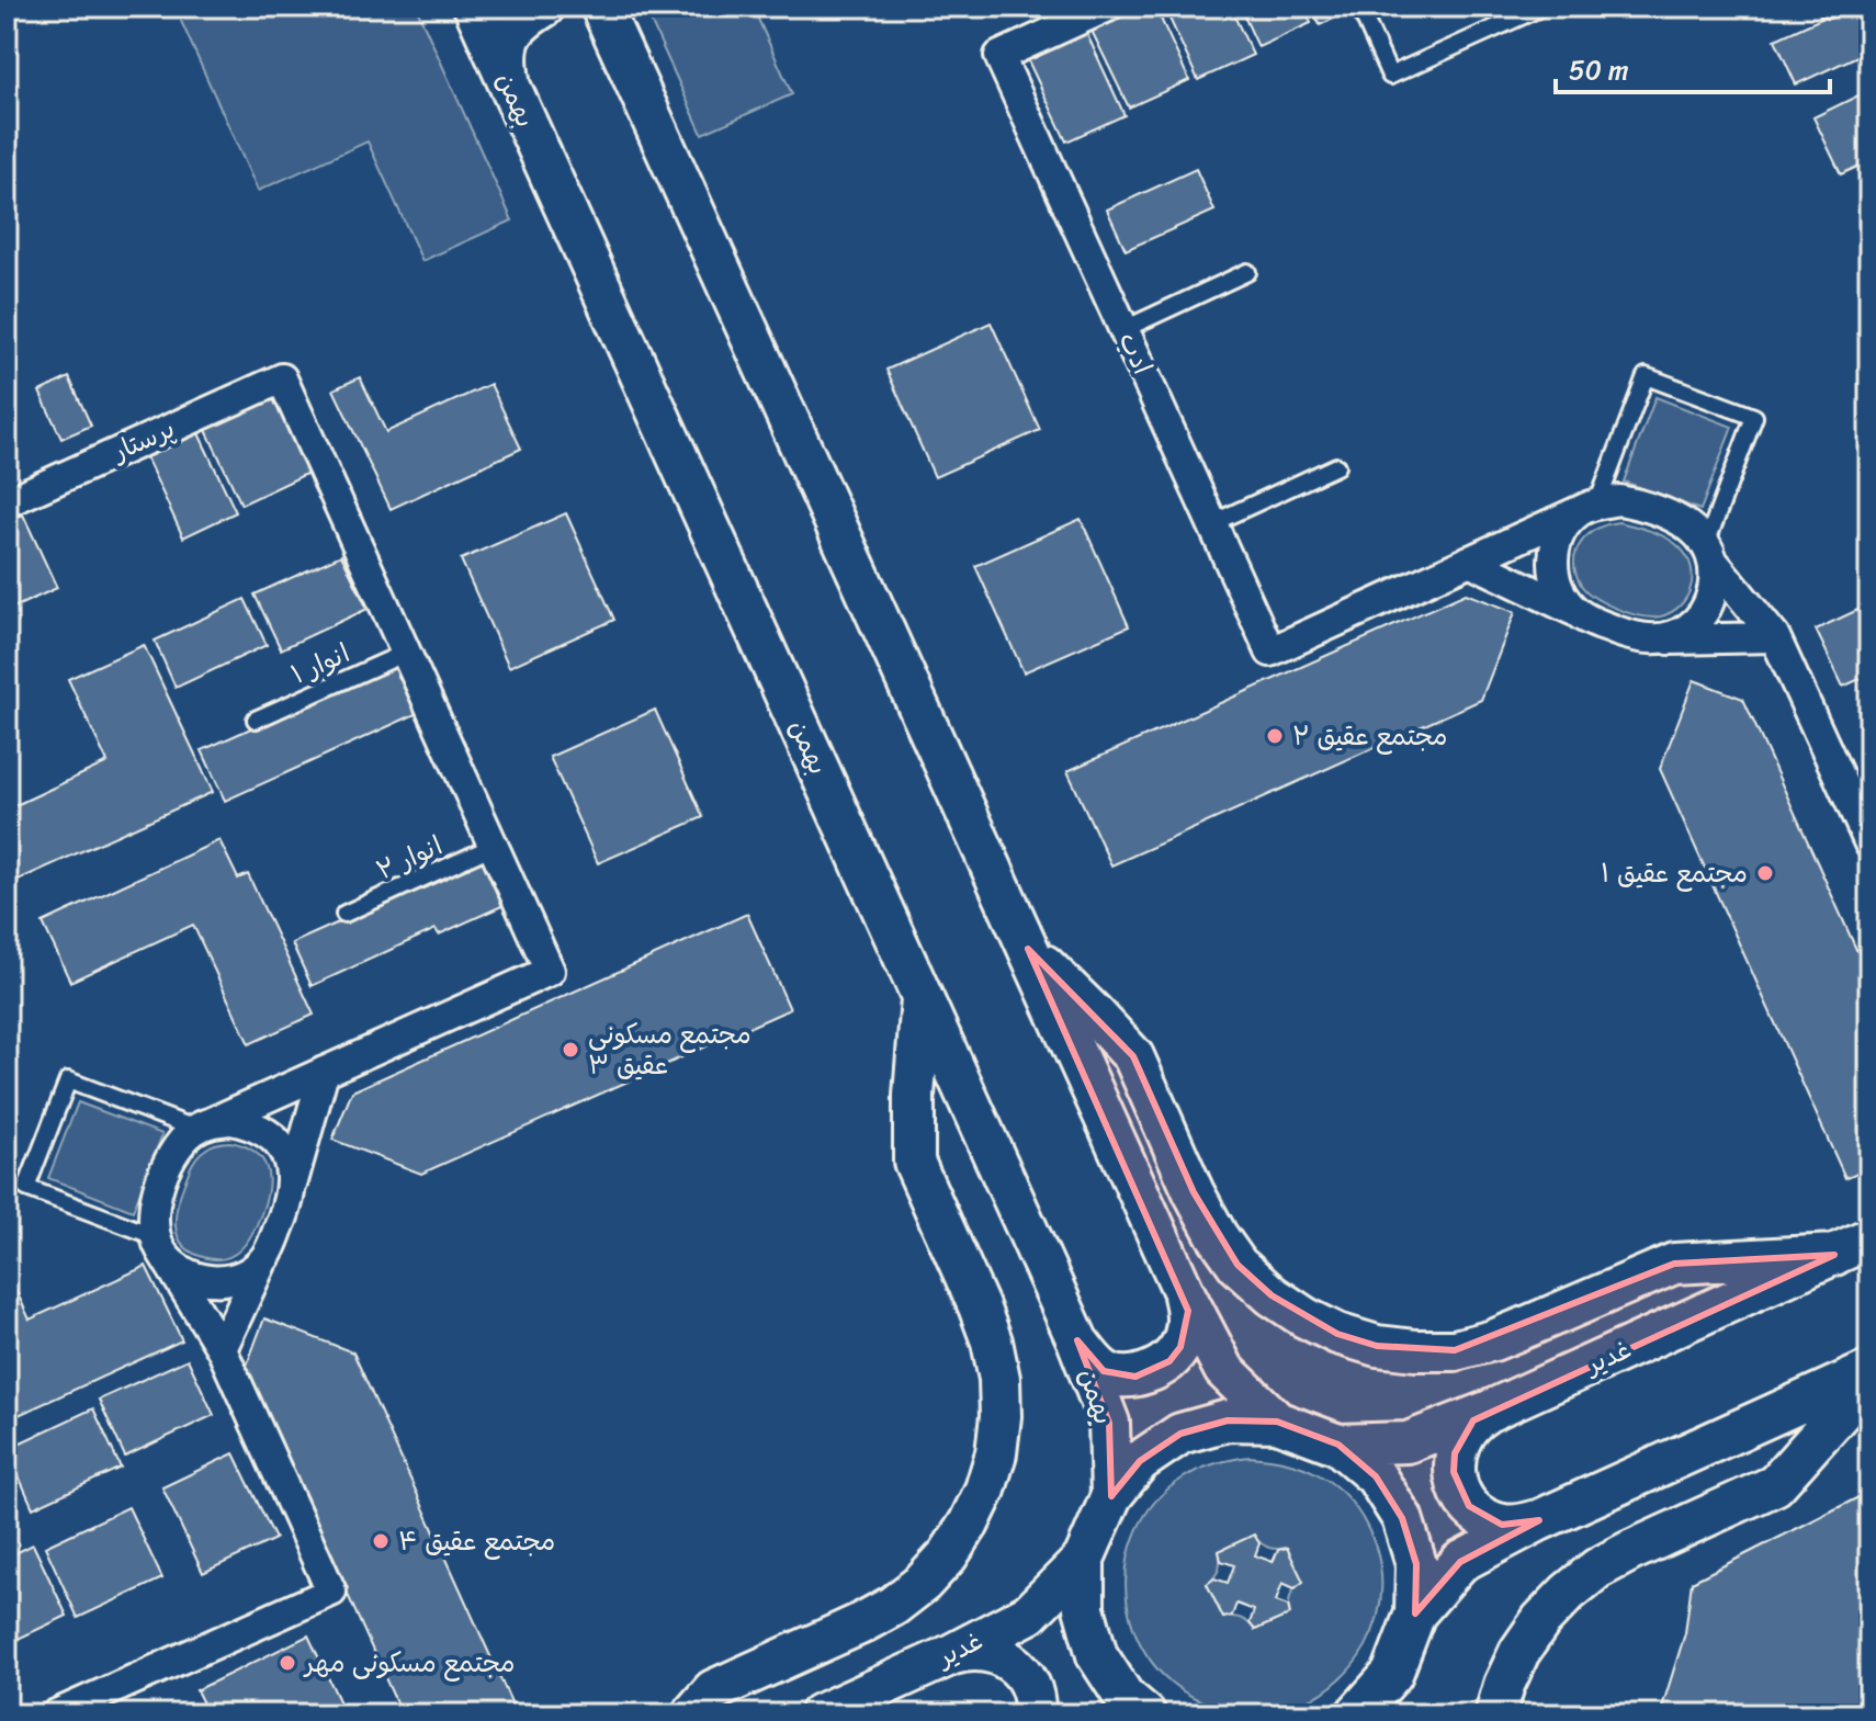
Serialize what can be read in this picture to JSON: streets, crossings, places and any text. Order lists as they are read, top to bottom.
{
  "streets": {
    "main road": ["بهمن", "غدیر"],
    "street": ["ادب", "پرستار"],
    "lane": ["انوار ۱", "انوار ۲"]
  },
  "crossings": [
    ["پرستار", "انوار ۱"]
  ],
  "places": [
    "مجتمع عقیق ۲",
    "مجتمع عقیق ۱",
    "مجتمع مسکونی عقیق ۳",
    "مجتمع عقیق ۴",
    "مجتمع مسکونی مهر"
  ],
  "scale_bar": "50 m"
}
